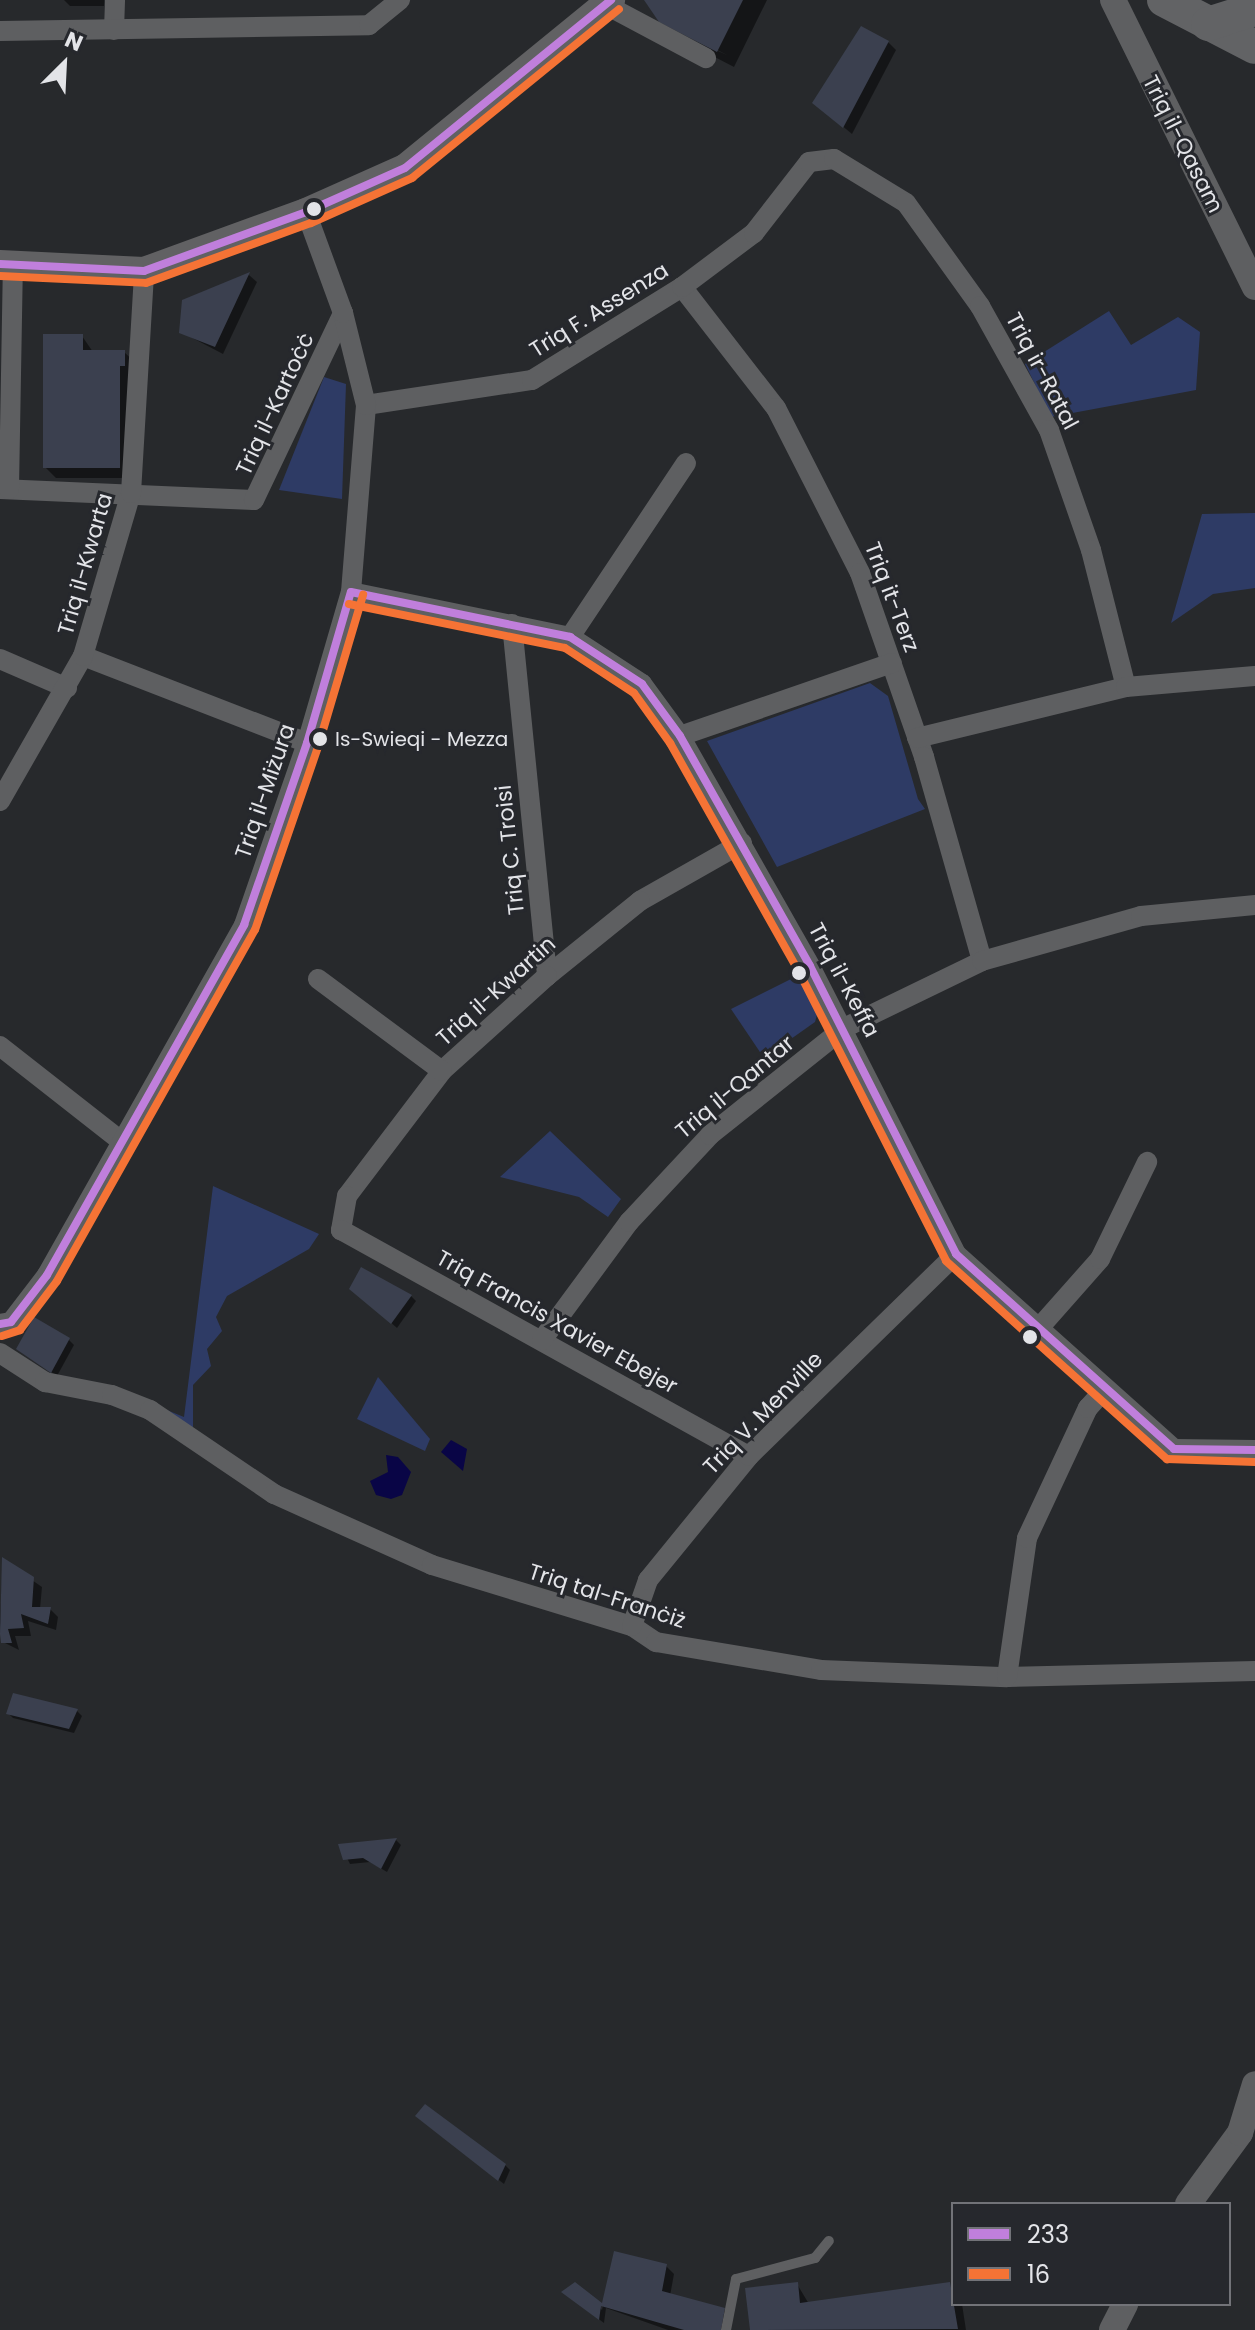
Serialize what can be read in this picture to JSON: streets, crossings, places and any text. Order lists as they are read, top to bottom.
{
  "streets": {
    "street": [
      "Triq il-Qasam",
      "Triq F. Assenza",
      "Triq ir-Ratal",
      "Triq il-Kartoċċ",
      "Triq il-Kwarta",
      "Triq it-Terz",
      "Triq il-Miżura",
      "Triq C. Troisi",
      "Triq il-Keffa",
      "Triq il-Kwartin",
      "Triq il-Qantar",
      "Triq Francis Xavier Ebejer",
      "Triq V. Menville",
      "Triq tal-Franċiż"
    ]
  },
  "crossings": [
    ["Triq F. Assenza", "Triq ir-Ratal"],
    ["Triq F. Assenza", "Triq it-Terz"],
    ["Triq F. Assenza", "Triq il-Miżura"],
    ["Triq il-Kartoċċ", "Triq il-Kwarta"],
    ["Triq il-Kartoċċ", "Triq il-Miżura"],
    ["Triq it-Terz", "Triq il-Qantar"],
    ["Triq il-Miżura", "Triq il-Keffa"],
    ["Triq C. Troisi", "Triq il-Keffa"],
    ["Triq C. Troisi", "Triq il-Kwartin"],
    ["Triq il-Keffa", "Triq il-Kwartin"],
    ["Triq il-Keffa", "Triq il-Qantar"],
    ["Triq il-Keffa", "Triq V. Menville"],
    ["Triq il-Kwartin", "Triq Francis Xavier Ebejer"],
    ["Triq il-Qantar", "Triq Francis Xavier Ebejer"],
    ["Triq Francis Xavier Ebejer", "Triq V. Menville"],
    ["Triq V. Menville", "Triq tal-Franċiż"]
  ],
  "places": ["Is-Swieqi - Mezza"],
  "lines": ["transit line 233", "transit line 16"],
  "legend": ["233", "16"],
  "north": "top right"
}
